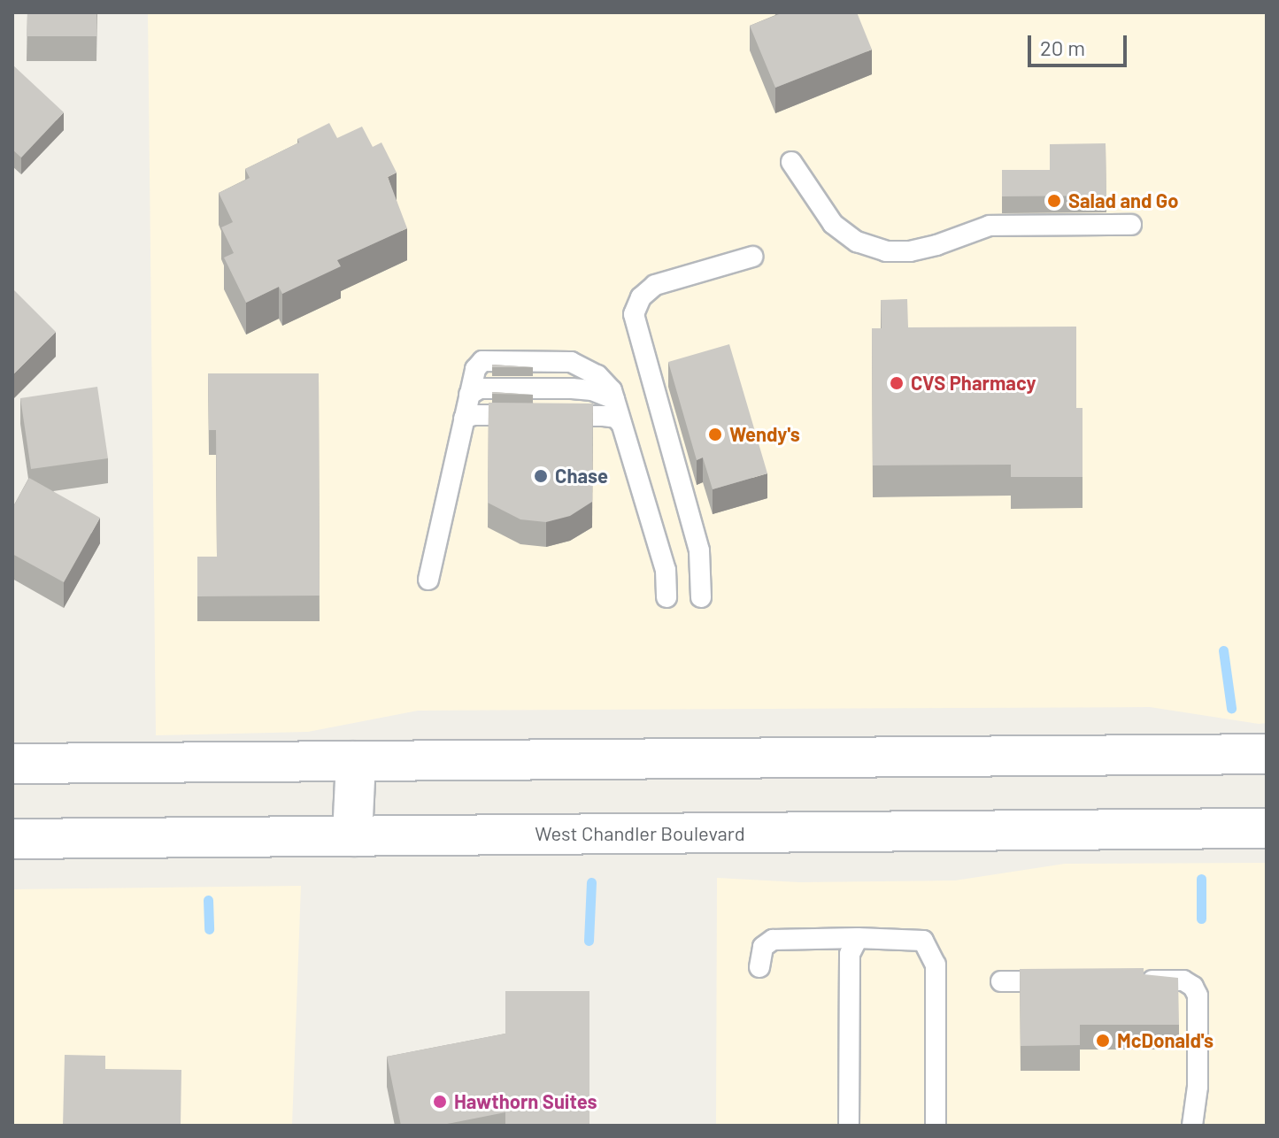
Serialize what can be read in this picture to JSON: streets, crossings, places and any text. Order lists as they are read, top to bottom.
{
  "streets": {
    "main road": ["West Chandler Boulevard"]
  },
  "places": [
    "Salad and Go",
    "CVS Pharmacy",
    "Wendy's",
    "Chase",
    "McDonald's",
    "Hawthorn Suites"
  ],
  "scale_bar": "20 m"
}
